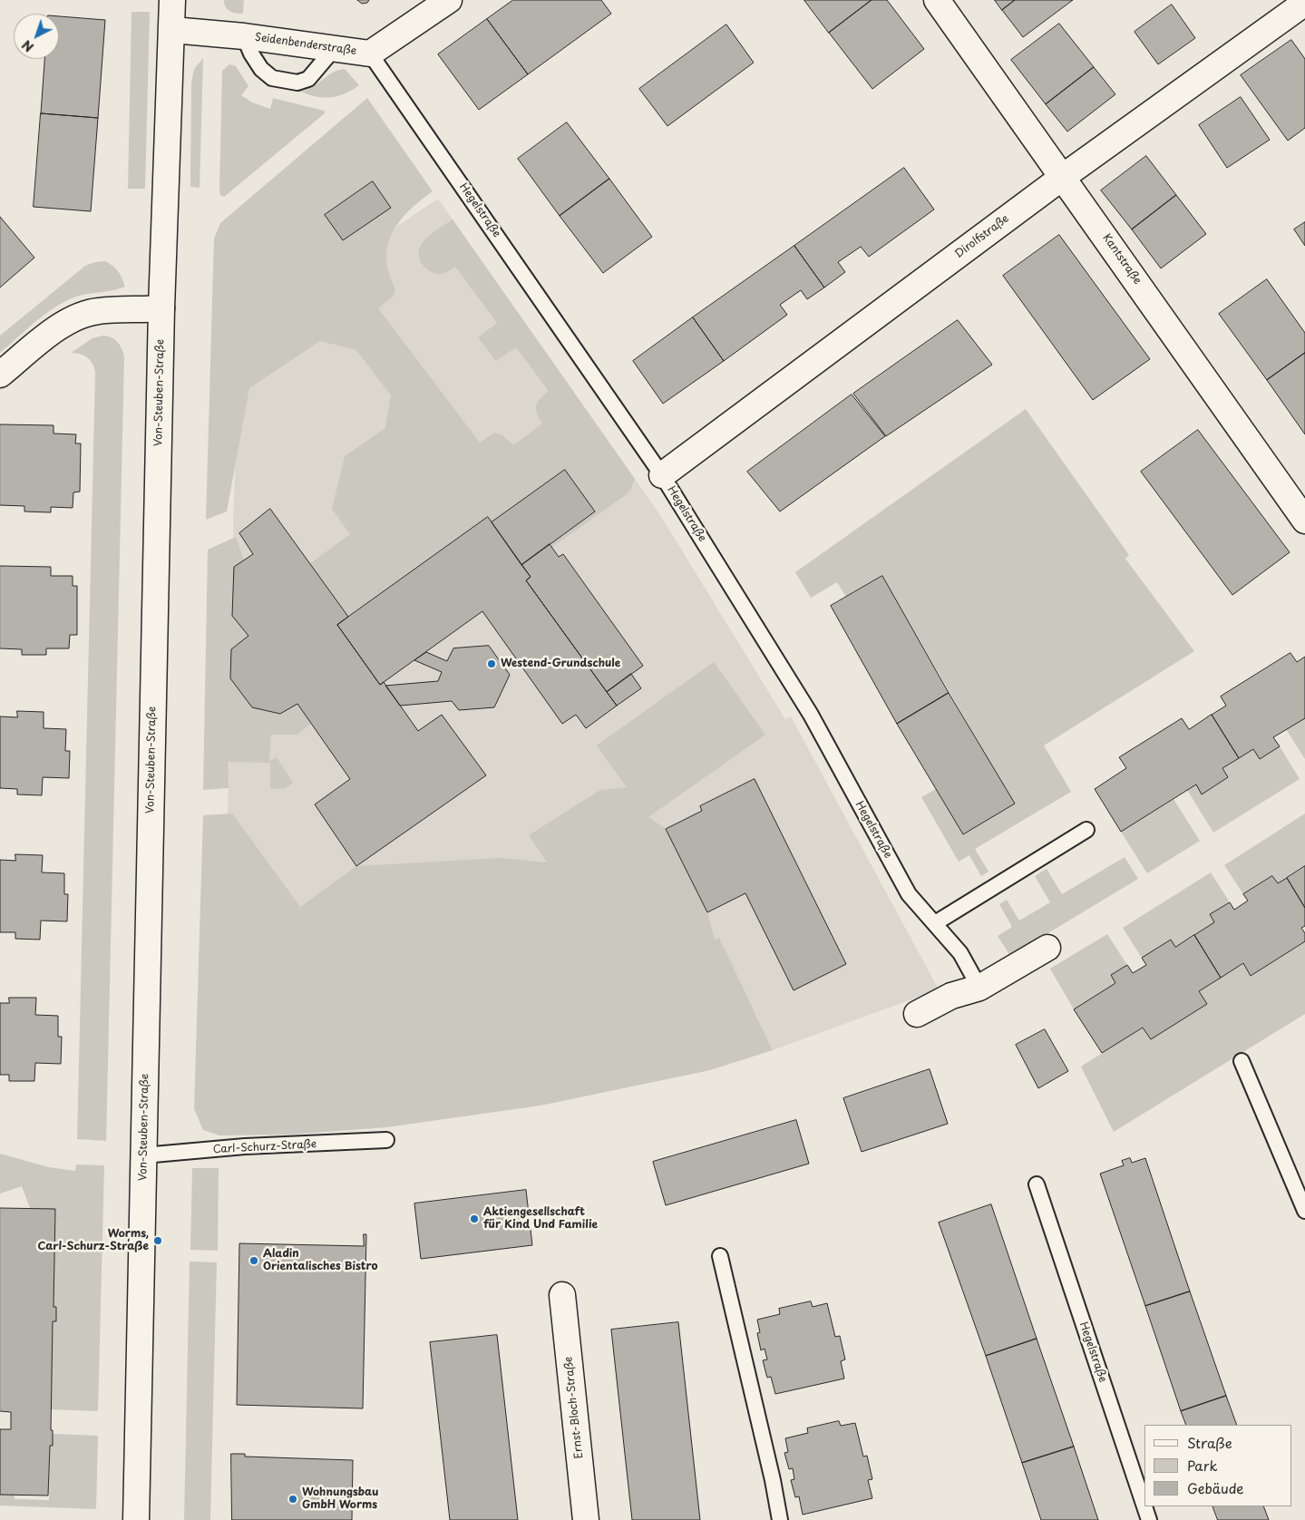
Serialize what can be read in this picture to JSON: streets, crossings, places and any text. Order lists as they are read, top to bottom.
{
  "streets": {
    "street": [
      "Seidenbenderstraße",
      "Dirolfstraße",
      "Kantstraße",
      "Von-Steuben-Straße",
      "Ernst-Bloch-Straße"
    ],
    "lane": ["Hegelstraße", "Carl-Schurz-Straße"]
  },
  "crossings": [
    ["Seidenbenderstraße", "Hegelstraße"],
    ["Seidenbenderstraße", "Von-Steuben-Straße"],
    ["Hegelstraße", "Dirolfstraße"],
    ["Dirolfstraße", "Kantstraße"],
    ["Von-Steuben-Straße", "Carl-Schurz-Straße"]
  ],
  "places": [
    "Westend-Grundschule",
    "Aktiengesellschaft für Kind Und Familie",
    "Worms, Carl-Schurz-Straße",
    "Aladin Orientalisches Bistro",
    "Wohnungsbau GmbH Worms"
  ],
  "legend": ["Straße", "Park", "Gebäude"],
  "north": "bottom left"
}
